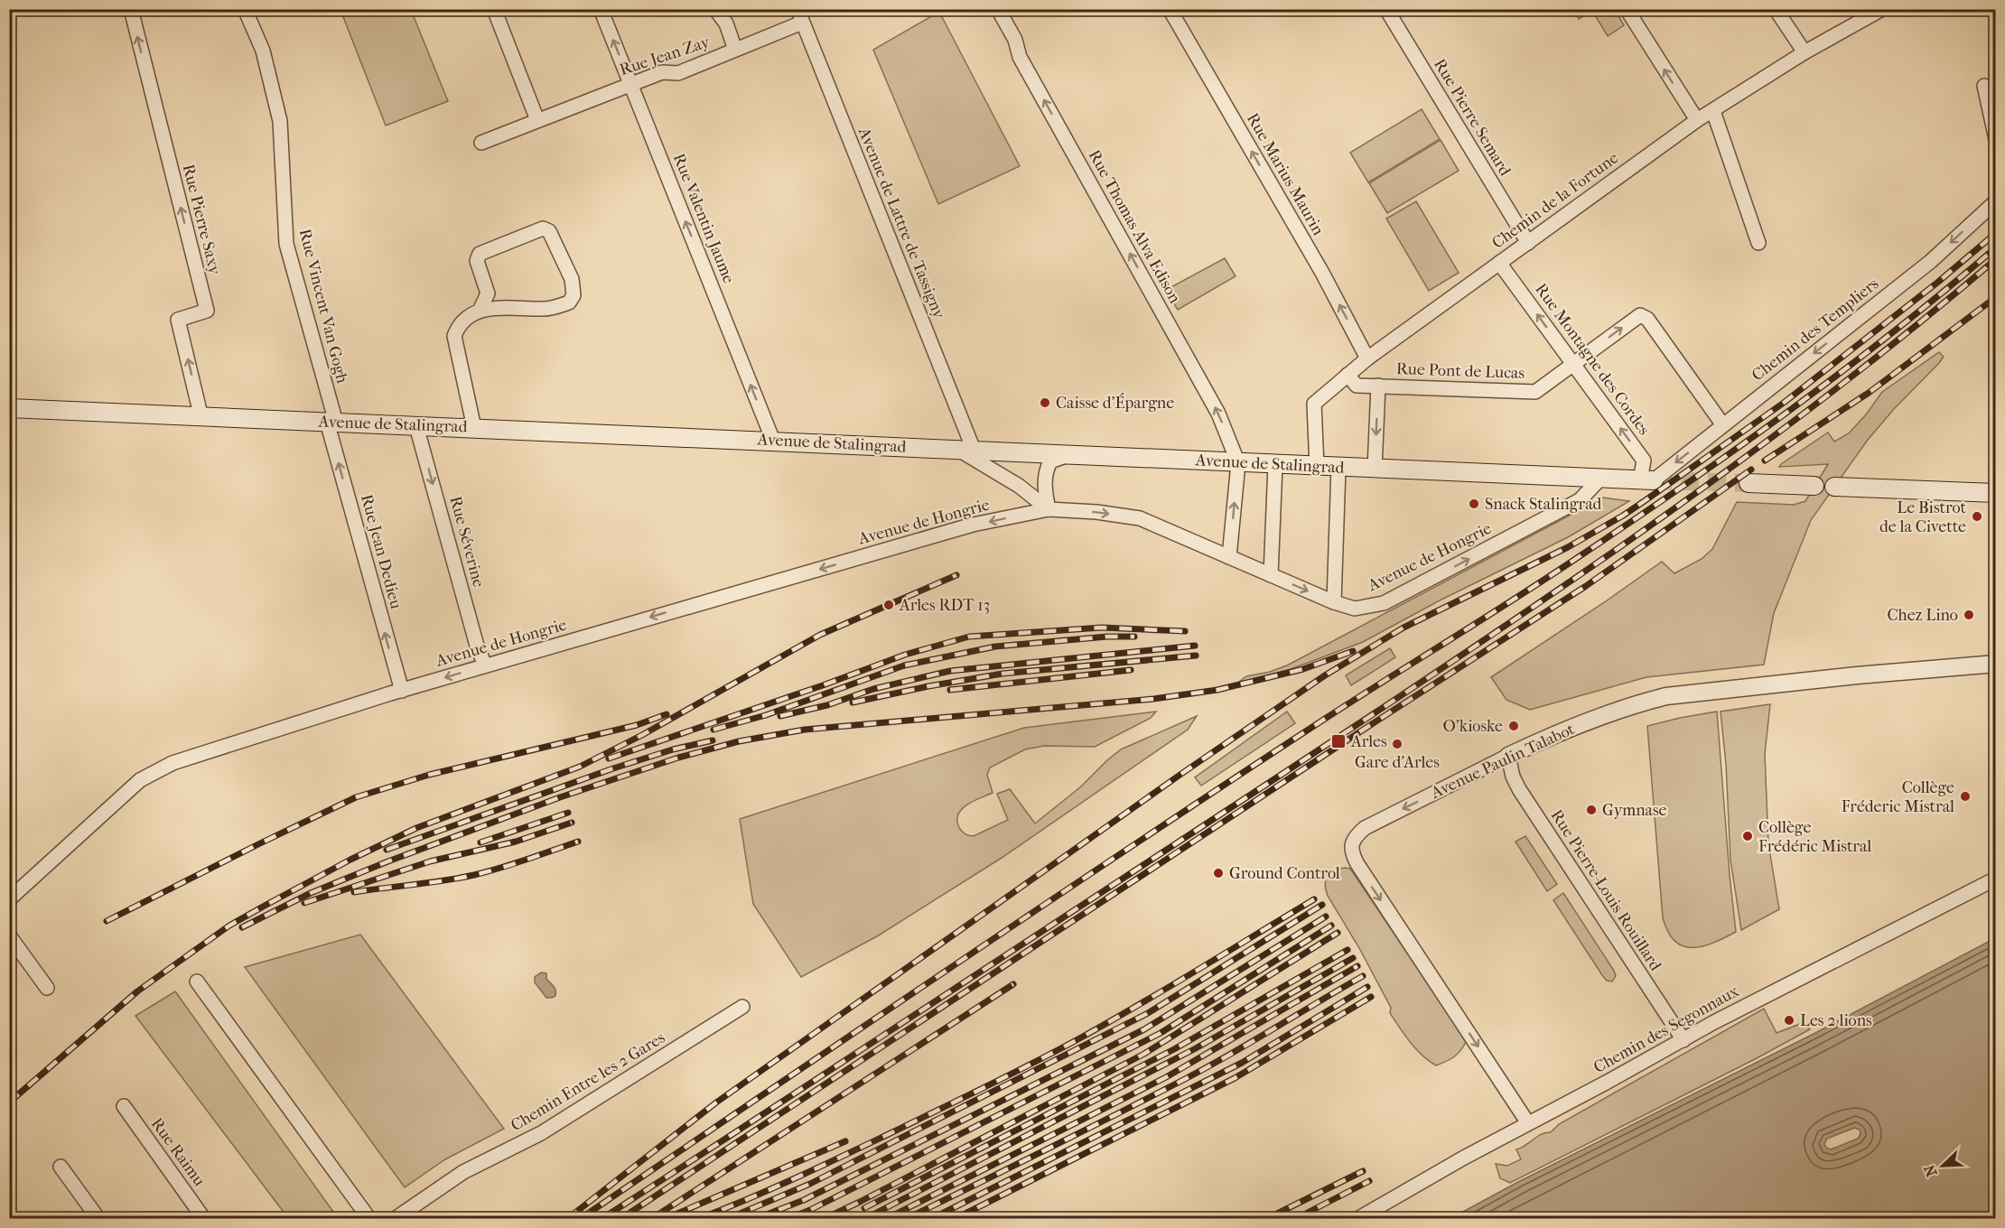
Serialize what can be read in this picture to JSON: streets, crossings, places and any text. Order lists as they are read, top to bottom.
{
  "streets": {
    "main road": ["Avenue de Stalingrad"],
    "street": [
      "Rue Jean Zay",
      "Rue Pierre Semard",
      "Rue Marius Maurin",
      "Chemin de la Fortune",
      "Rue Valentin Jaume",
      "Rue Pierre Saxy",
      "Avenue de Lattre de Tassigny",
      "Rue Thomas Alva Edison",
      "Rue Vincent Van Gogh",
      "Chemin des Templiers",
      "Rue Montagne des Cordes",
      "Rue Pont de Lucas",
      "Avenue de Hongrie",
      "Rue Séverine",
      "Rue Jean Dedieu",
      "Avenue Paulin Talabot",
      "Rue Pierre-Louis Rouillard",
      "Chemin des Segonnaux",
      "Chemin Entre les 2 Gares",
      "Rue Raimu"
    ]
  },
  "crossings": [
    ["Rue Jean Zay", "Rue Valentin Jaume"],
    ["Rue Jean Zay", "Avenue de Lattre de Tassigny"],
    ["Rue Pierre Semard", "Chemin de la Fortune"],
    ["Rue Marius Maurin", "Chemin de la Fortune"],
    ["Chemin de la Fortune", "Rue Montagne des Cordes"],
    ["Chemin de la Fortune", "Rue Pont de Lucas"],
    ["Chemin de la Fortune", "Avenue de Stalingrad"],
    ["Rue Valentin Jaume", "Avenue de Stalingrad"],
    ["Rue Pierre Saxy", "Avenue de Stalingrad"],
    ["Avenue de Lattre de Tassigny", "Avenue de Stalingrad"],
    ["Rue Thomas Alva Edison", "Avenue de Stalingrad"],
    ["Rue Vincent Van Gogh", "Avenue de Stalingrad"],
    ["Rue Vincent Van Gogh", "Rue Jean Dedieu"],
    ["Chemin des Templiers", "Rue Montagne des Cordes"],
    ["Chemin des Templiers", "Rue Pont de Lucas"],
    ["Chemin des Templiers", "Avenue de Stalingrad"],
    ["Rue Montagne des Cordes", "Rue Pont de Lucas"],
    ["Rue Montagne des Cordes", "Avenue de Stalingrad"],
    ["Avenue de Stalingrad", "Avenue de Hongrie"],
    ["Avenue de Stalingrad", "Rue Séverine"],
    ["Avenue de Stalingrad", "Rue Jean Dedieu"],
    ["Avenue de Hongrie", "Rue Séverine"],
    ["Avenue de Hongrie", "Rue Jean Dedieu"],
    ["Avenue Paulin Talabot", "Rue Pierre-Louis Rouillard"],
    ["Avenue Paulin Talabot", "Chemin des Segonnaux"],
    ["Rue Pierre-Louis Rouillard", "Chemin des Segonnaux"]
  ],
  "one_way": [
    "Rue Marius Maurin",
    "Rue Valentin Jaume",
    "Rue Pierre Saxy",
    "Rue Thomas Alva Edison",
    "Chemin des Templiers",
    "Rue Montagne des Cordes",
    "Rue Séverine",
    "Rue Jean Dedieu"
  ],
  "places": {
    "other": [
      "Caisse d'Épargne",
      "Snack Stalingrad",
      "Le Bistrot de la Civette",
      "Arles RDT 13",
      "Chez Lino",
      "O'kioske",
      "Gare d'Arles",
      "Collège Fréderic Mistral",
      "Gymnase",
      "Collège Frédéric Mistral",
      "Ground Control",
      "Les 2 lions"
    ],
    "transit": ["Arles"]
  },
  "north": "bottom left"
}
